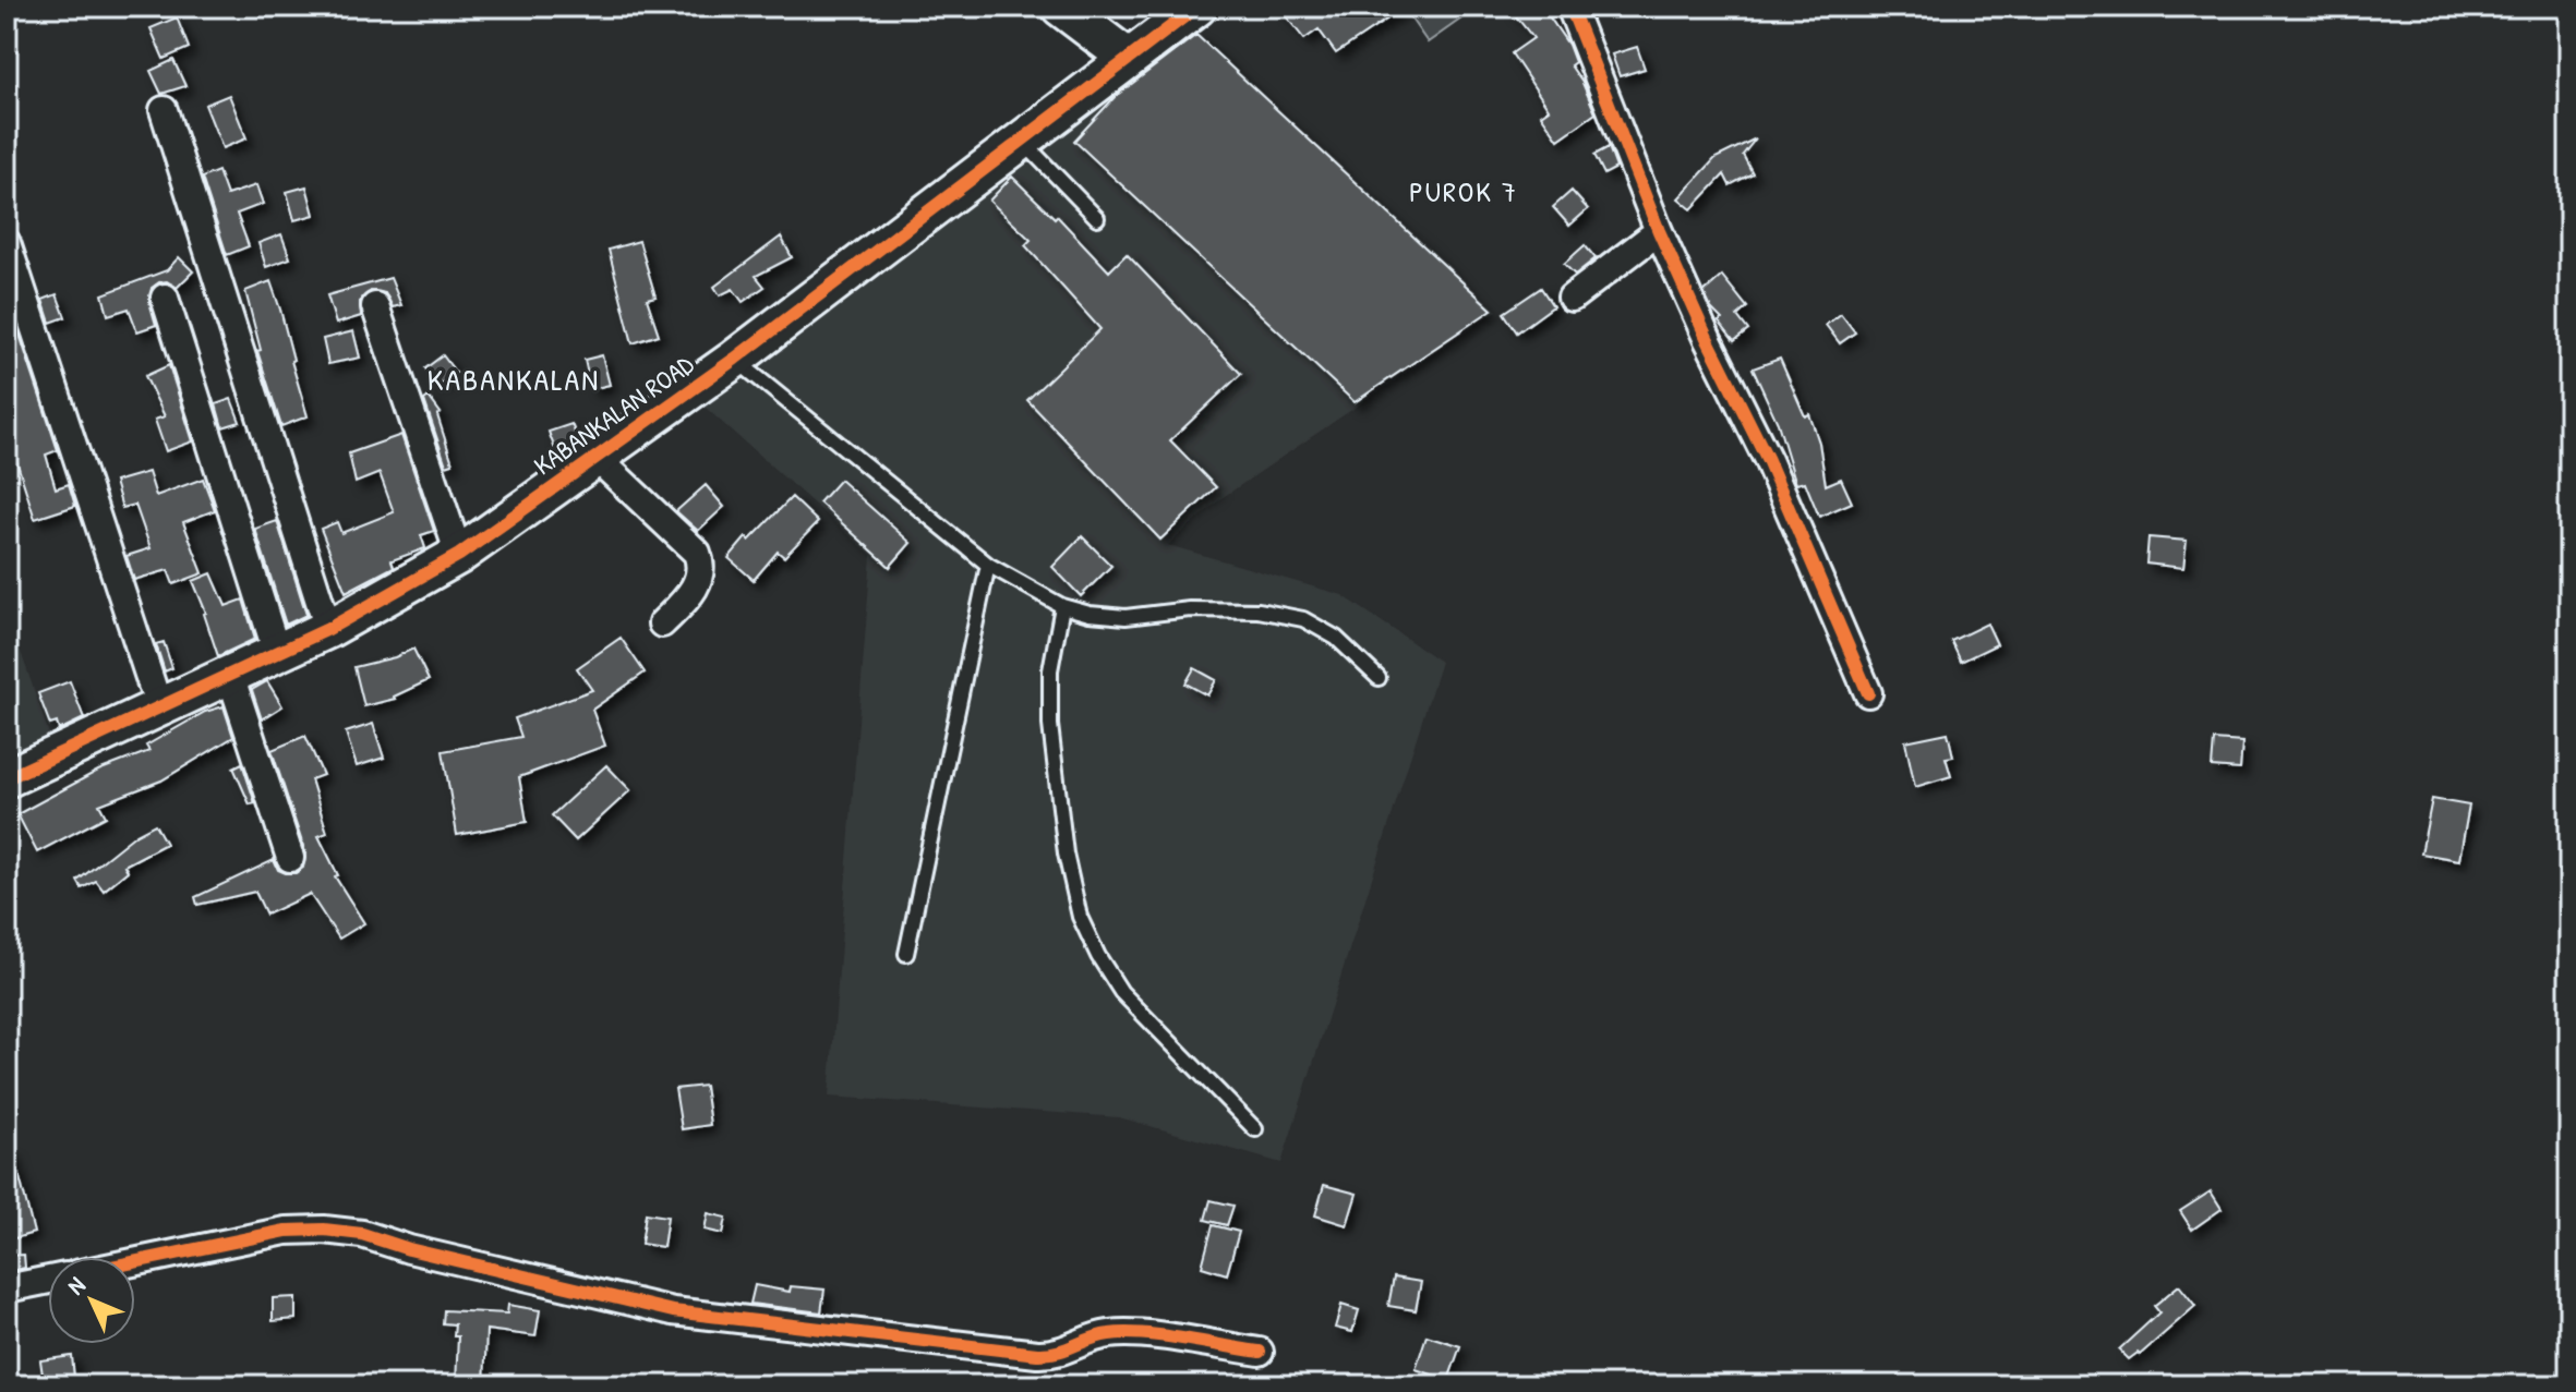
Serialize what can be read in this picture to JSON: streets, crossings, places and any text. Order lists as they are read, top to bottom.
{
  "streets": {
    "street": ["KABANKALAN ROAD"]
  },
  "districts": ["PUROK 7", "KABANKALAN"],
  "north": "top left"
}
